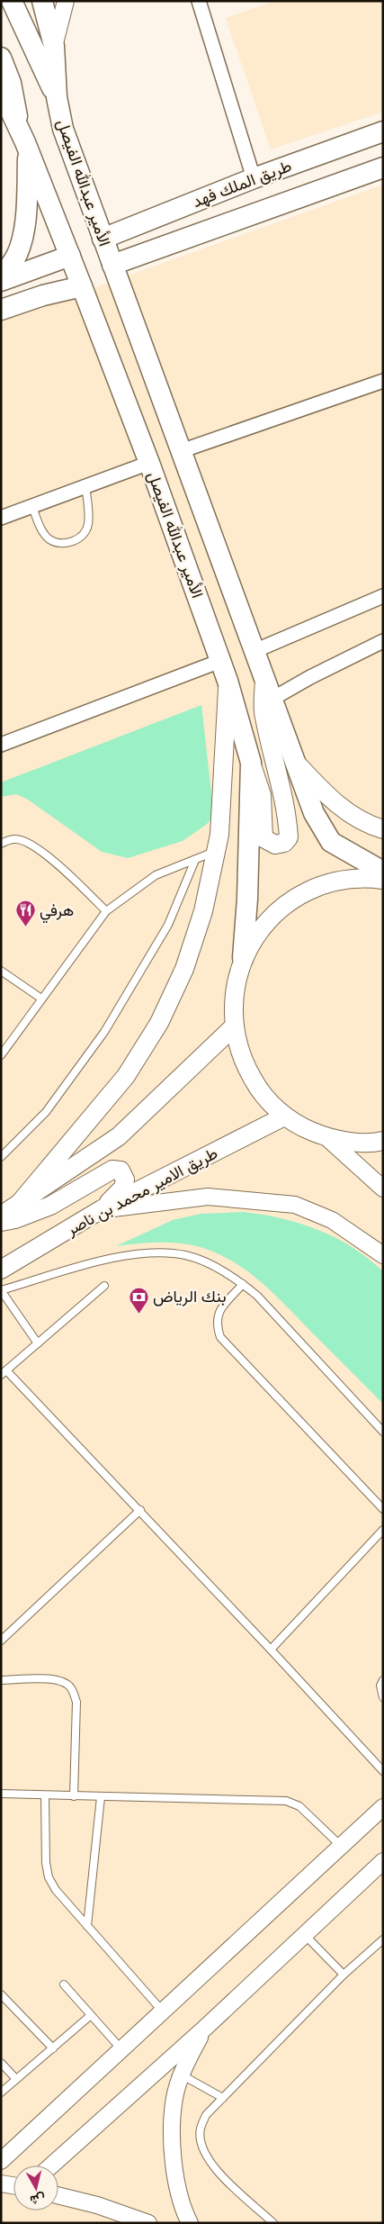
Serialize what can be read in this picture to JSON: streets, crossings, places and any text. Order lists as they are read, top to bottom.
{
  "streets": {
    "main road": ["الأمير عبدالله الفيصل", "طريق الملك فهد", "طريق الامير محمد بن ناصر"]
  },
  "crossings": [
    ["الأمير عبدالله الفيصل", "طريق الملك فهد"]
  ],
  "places": {
    "restaurant": ["هرفي"],
    "bank": ["بنك الرياض"]
  },
  "north": "bottom"
}
